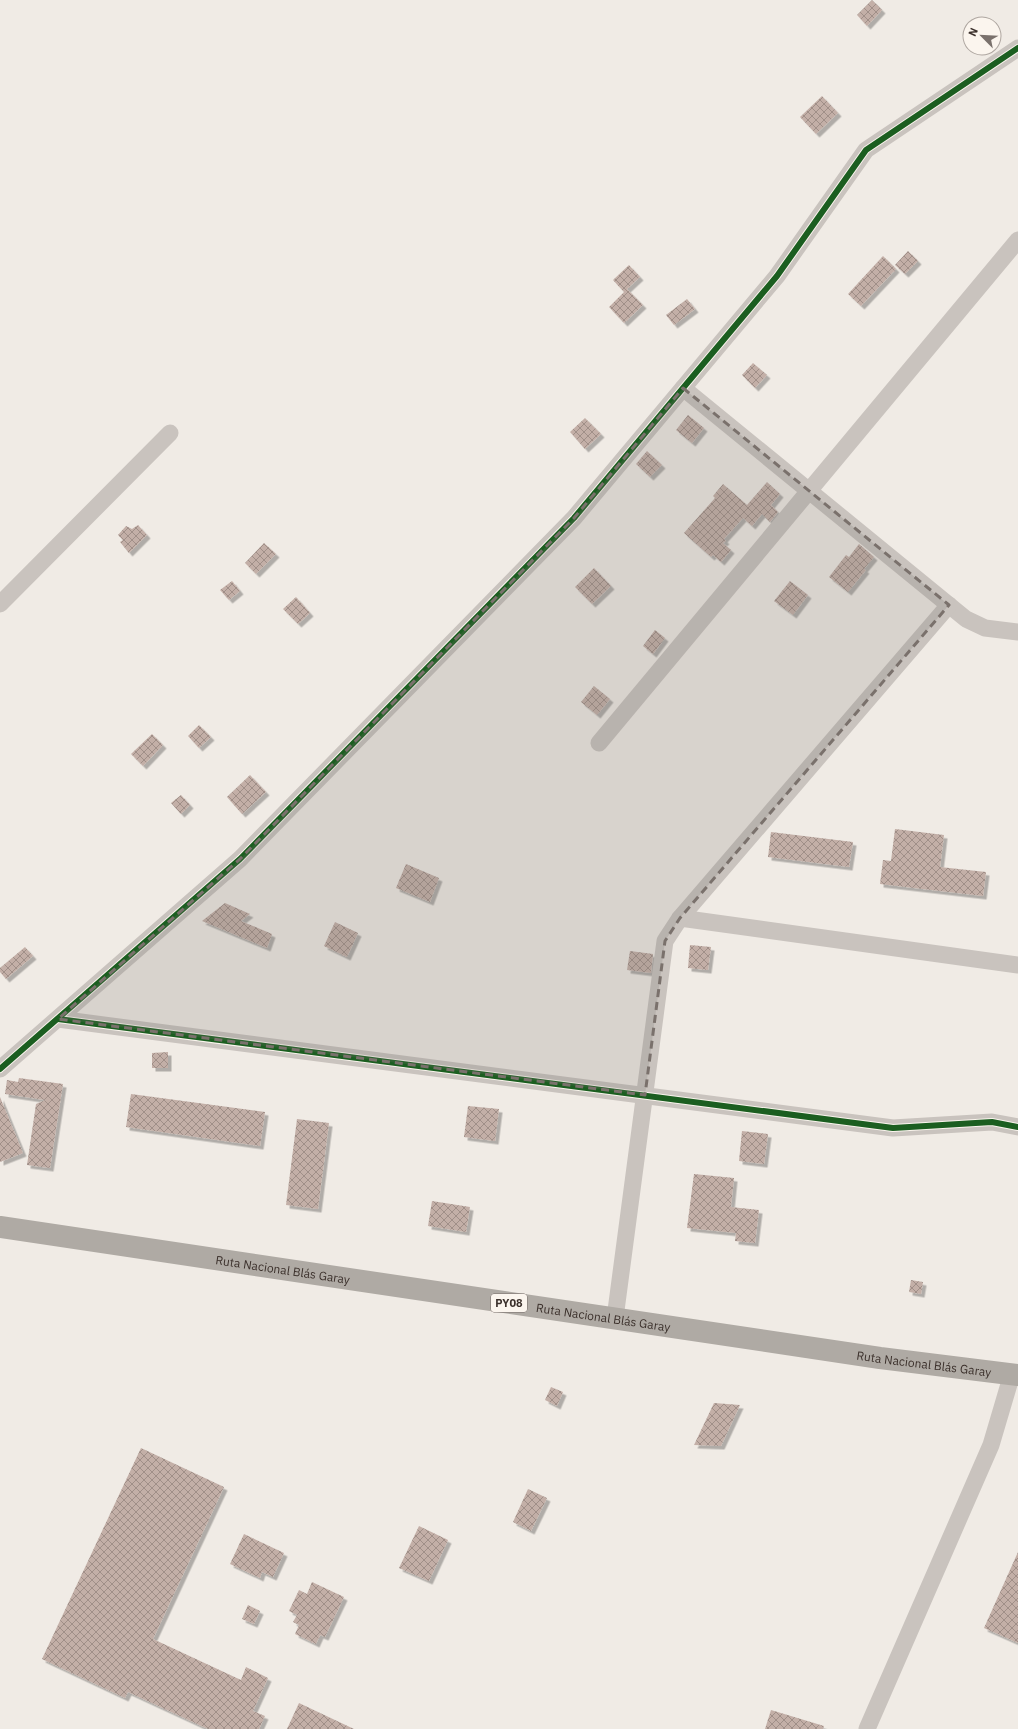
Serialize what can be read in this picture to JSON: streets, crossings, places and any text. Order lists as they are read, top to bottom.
{
  "streets": {
    "highway": ["Ruta Nacional Blás Garay", "PY08"]
  },
  "north": "top left"
}
